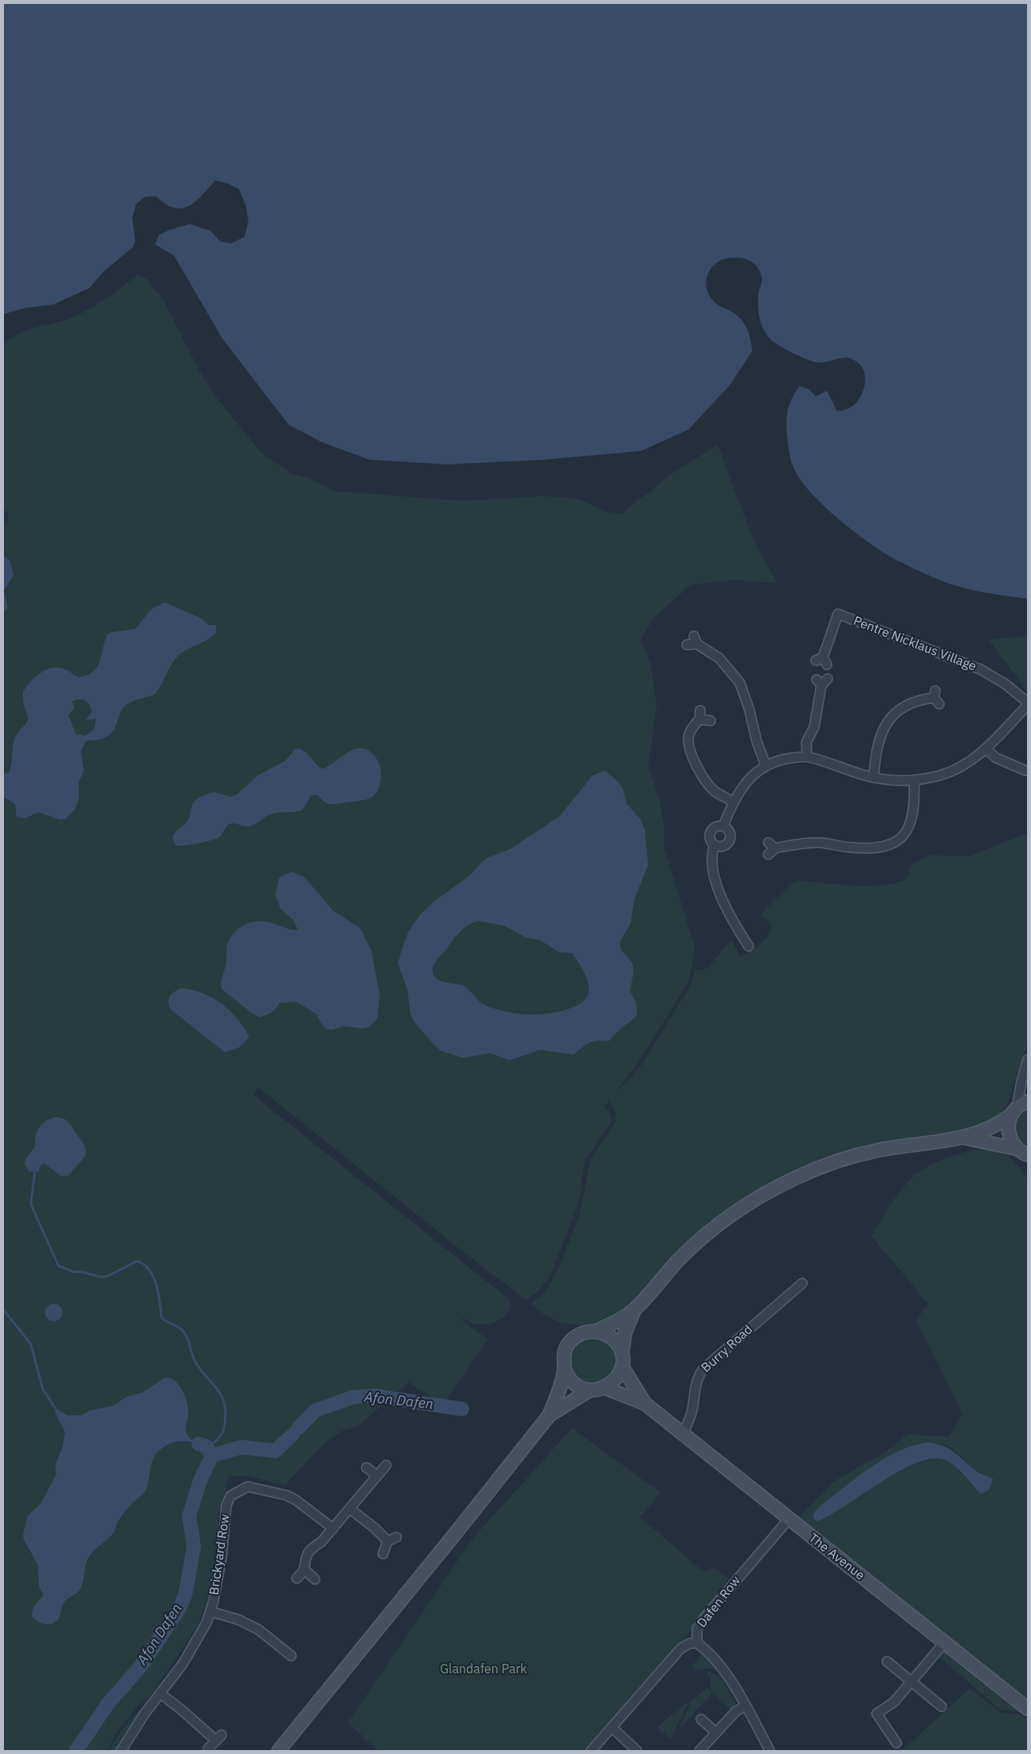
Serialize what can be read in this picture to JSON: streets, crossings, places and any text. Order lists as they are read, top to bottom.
{
  "streets": {
    "main road": ["The Avenue"],
    "street": [
      "Pentre Nicklaus Village",
      "Burry Road",
      "Brickyard Row",
      "Dafen Row"
    ]
  },
  "crossings": [
    ["Burry Road", "The Avenue"],
    ["The Avenue", "Dafen Row"]
  ],
  "water": ["Afon Dafen"],
  "parks": ["Glandafen Park"]
}
